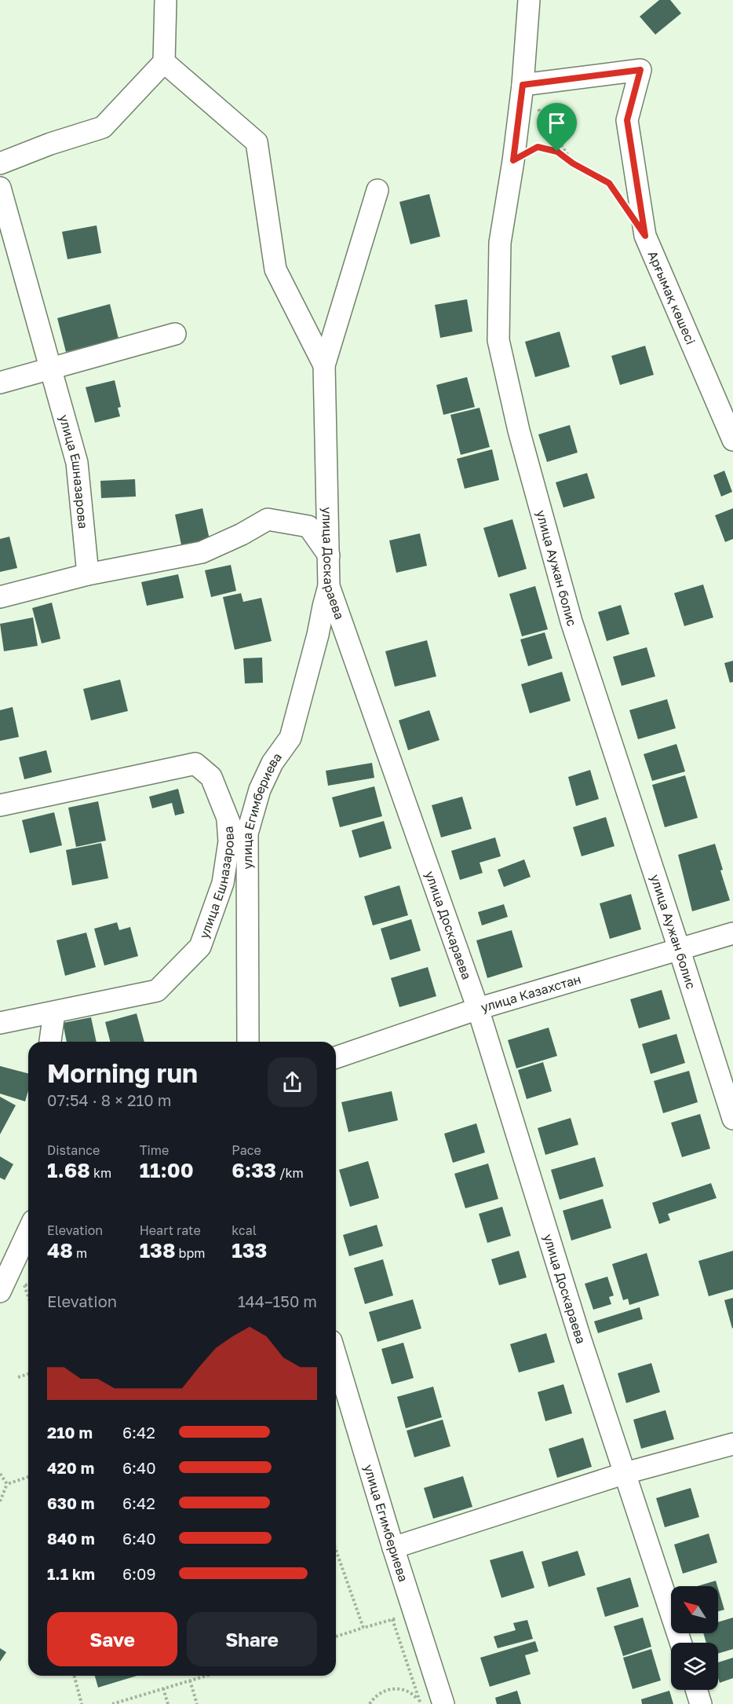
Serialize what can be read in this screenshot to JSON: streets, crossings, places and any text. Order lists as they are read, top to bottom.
{
  "streets": {
    "street": [
      "Арғымақ көшесі",
      "улица Ешназарова",
      "улица Доскараева",
      "улица Аужан болис",
      "улица Егимбериева",
      "улица Казахстан"
    ]
  },
  "crossings": [
    ["Арғымақ көшесі", "улица Аужан болис"],
    ["улица Ешназарова", "улица Егимбериева"],
    ["улица Доскараева", "улица Егимбериева"],
    ["улица Доскараева", "улица Казахстан"],
    ["улица Аужан болис", "улица Казахстан"]
  ],
  "north": "top left",
  "page": {
    "heading": ["Morning run", "07:54 · 8 × 210 m"],
    "stats": [
      ["Distance", "1.68 km"],
      ["Time", "11:00"],
      ["Pace", "6:33 /km"],
      ["Elevation", "48 m"],
      ["Heart rate", "138 bpm"],
      ["kcal", "133"]
    ],
    "chart": ["Elevation", "144–150 m"],
    "list": [
      {
        "name": "210 m",
        "note": "6:42"
      },
      {
        "name": "420 m",
        "note": "6:40"
      },
      {
        "name": "630 m",
        "note": "6:42"
      },
      {
        "name": "840 m",
        "note": "6:40"
      },
      {
        "name": "1.1 km",
        "note": "6:09"
      }
    ],
    "buttons": ["Save", "Share"]
  }
}
